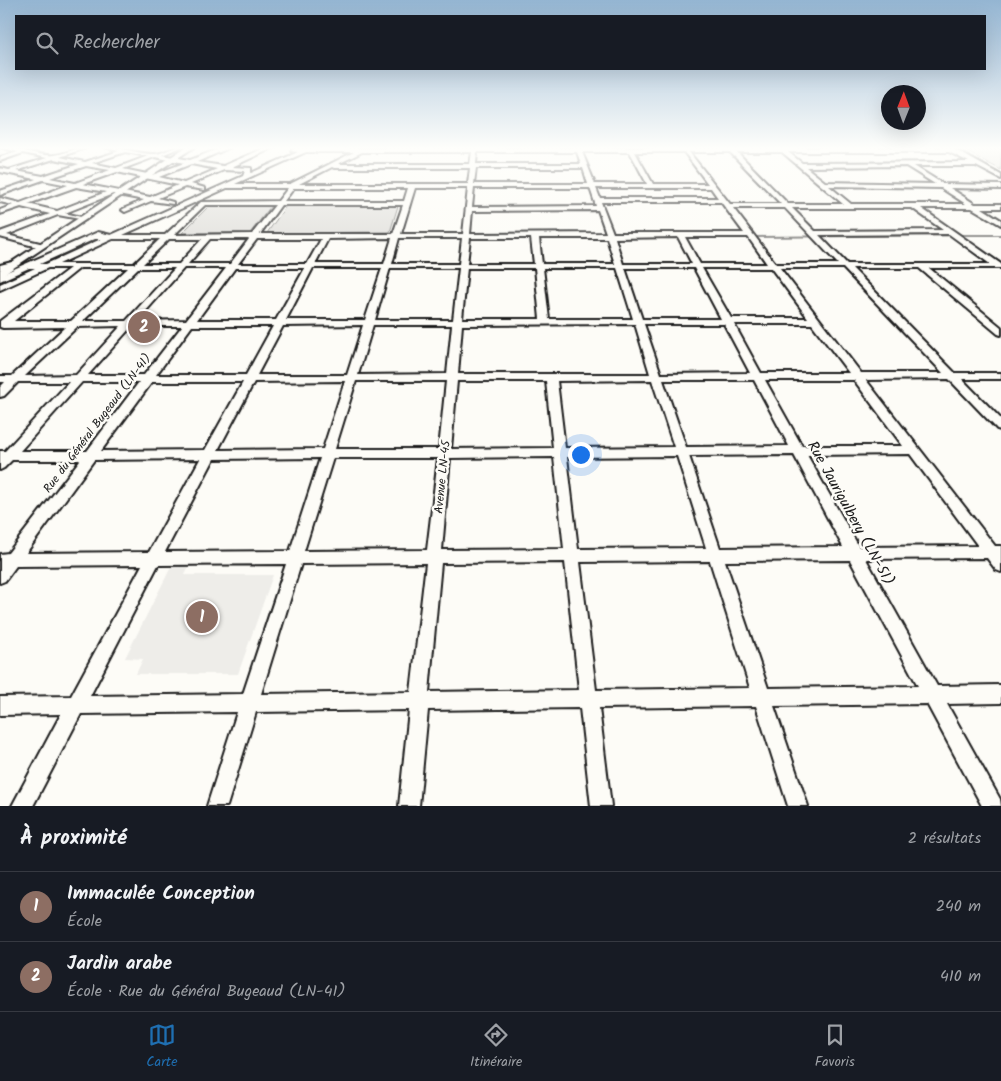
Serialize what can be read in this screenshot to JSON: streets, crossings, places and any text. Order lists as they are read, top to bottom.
{
  "streets": {
    "street": ["Rue du Général Bugeaud (LN-41)", "Avenue LN-45", "Rue Jaurigulbery (LN-51)"]
  },
  "north": "top",
  "page": {
    "search": "Rechercher",
    "pins": ["2", "1"],
    "heading": ["À proximité", "2 résultats"],
    "list": [
      {
        "mark": "1",
        "name": "Immaculée Conception",
        "note": "École",
        "value": "240 m"
      },
      {
        "mark": "2",
        "name": "Jardin arabe",
        "note": "École · Rue du Général Bugeaud (LN-41)",
        "value": "410 m"
      }
    ],
    "nav": ["Carte", "Itinéraire", "Favoris"]
  }
}
